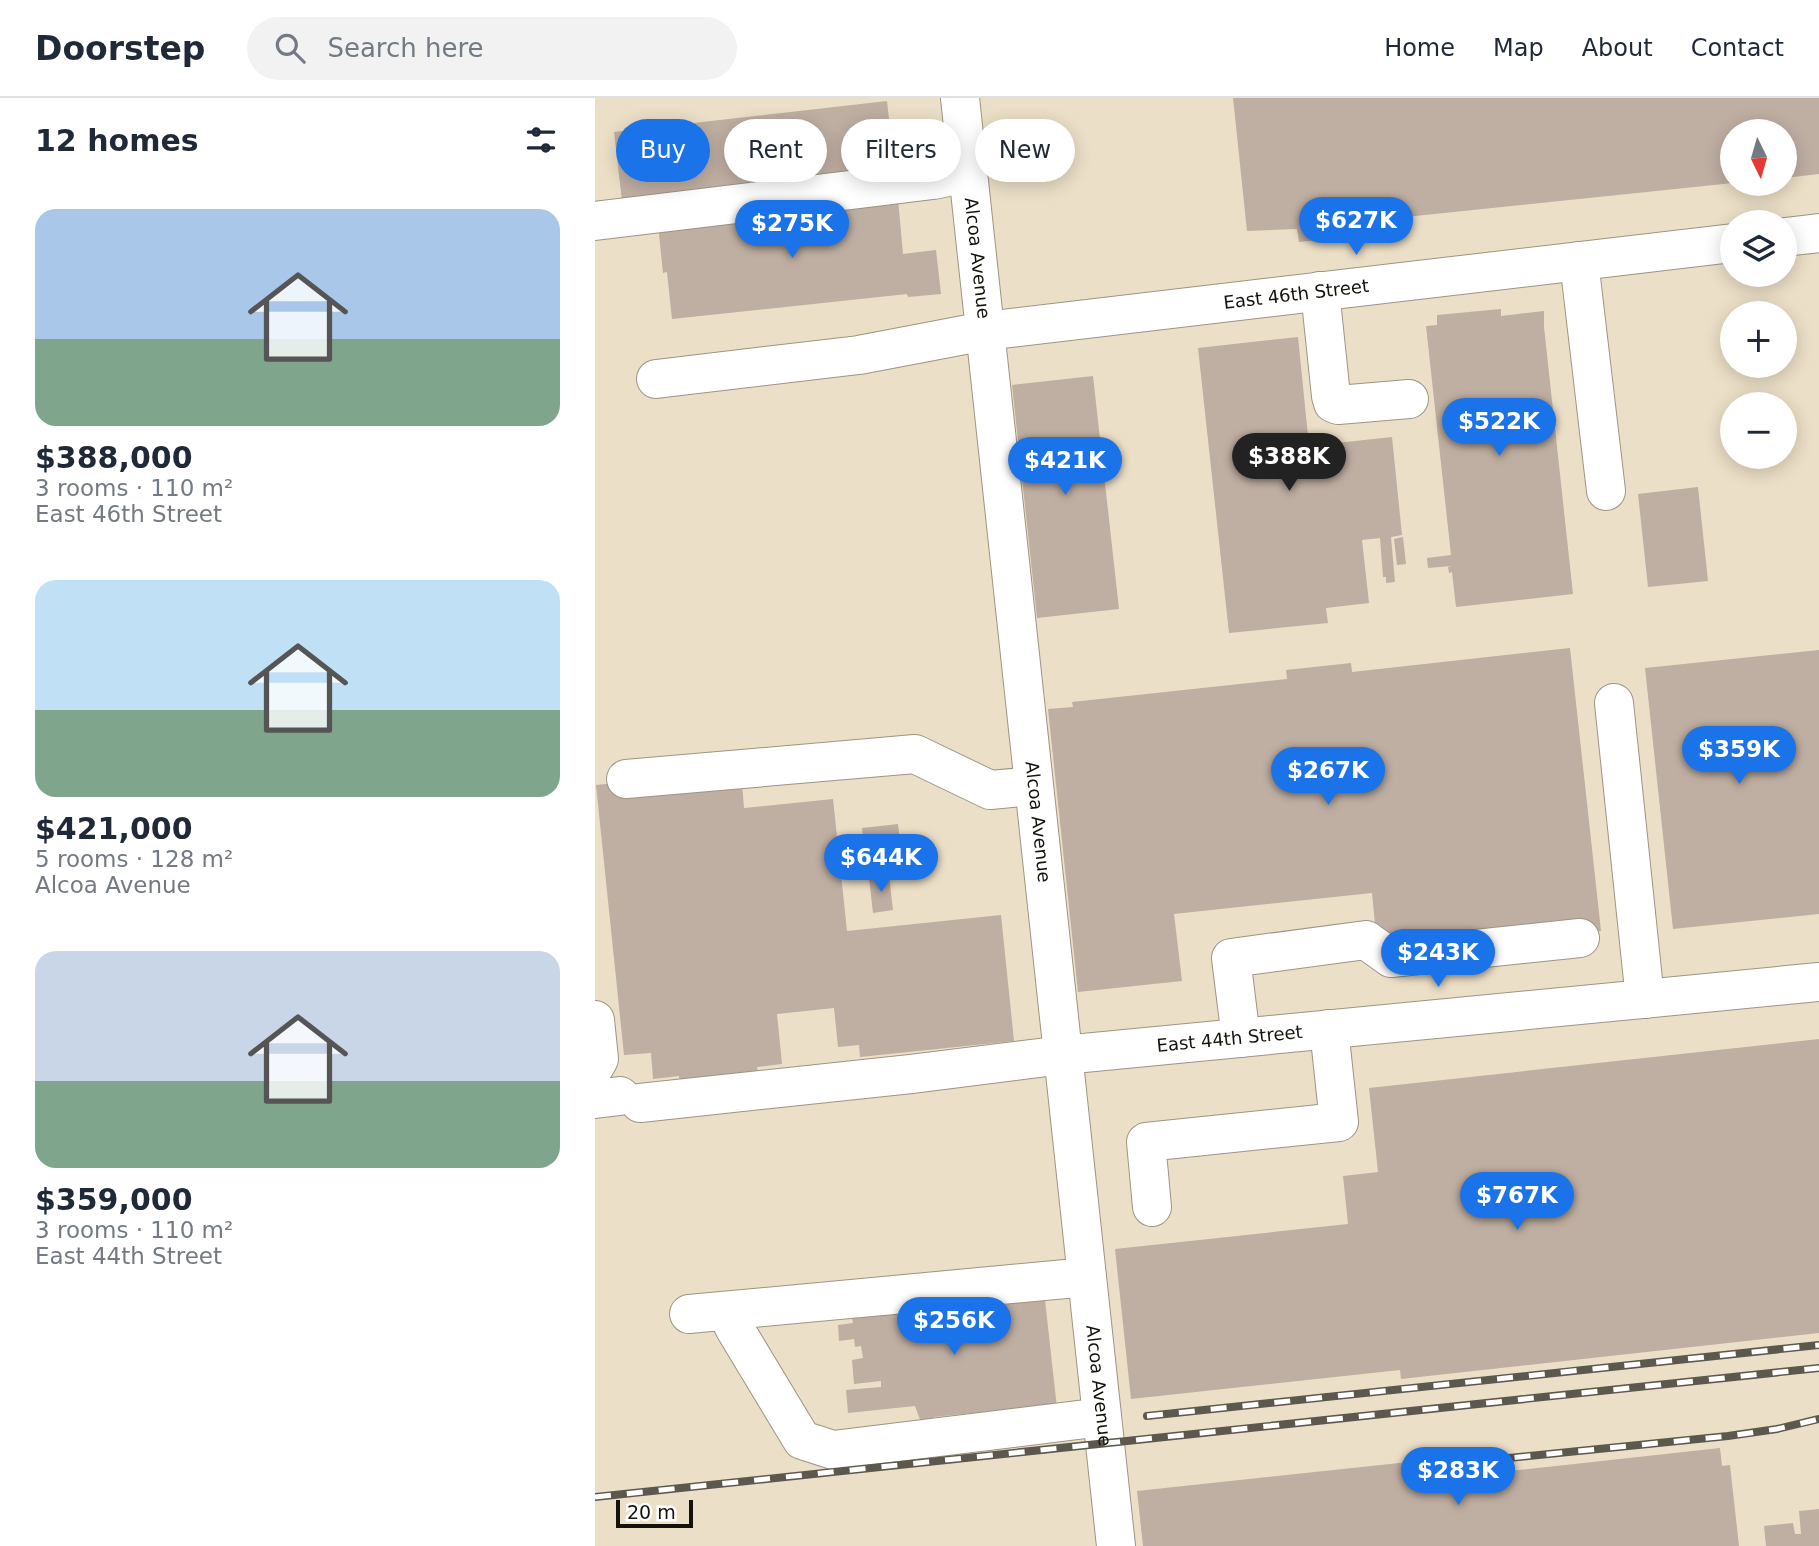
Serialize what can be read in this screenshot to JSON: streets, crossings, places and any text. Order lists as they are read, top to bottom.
{
  "streets": {
    "street": ["Alcoa Avenue", "East 46th Street", "East 44th Street"]
  },
  "crossings": [
    ["Alcoa Avenue", "East 46th Street"],
    ["Alcoa Avenue", "East 44th Street"]
  ],
  "scale_bar": "20 m",
  "north": "bottom",
  "page": {
    "header": "Doorstep",
    "search": "Search here",
    "nav": [
      "Home",
      "Map",
      "About",
      "Contact"
    ],
    "heading": "12 homes",
    "map_buttons": ["+", "−"],
    "chip": [
      "Buy",
      "Rent",
      "Filters",
      "New"
    ],
    "list": [
      {
        "name": "$388,000",
        "note": "3 rooms · 110 m² · East 46th Street"
      },
      {
        "name": "$421,000",
        "note": "5 rooms · 128 m² · Alcoa Avenue"
      },
      {
        "name": "$359,000",
        "note": "3 rooms · 110 m² · East 44th Street"
      }
    ],
    "price": [
      "$627K",
      "$275K",
      "$522K",
      "$388K",
      "$421K",
      "$359K",
      "$267K",
      "$644K",
      "$243K",
      "$767K",
      "$256K",
      "$283K"
    ],
    "scale": "20 m"
  }
}
